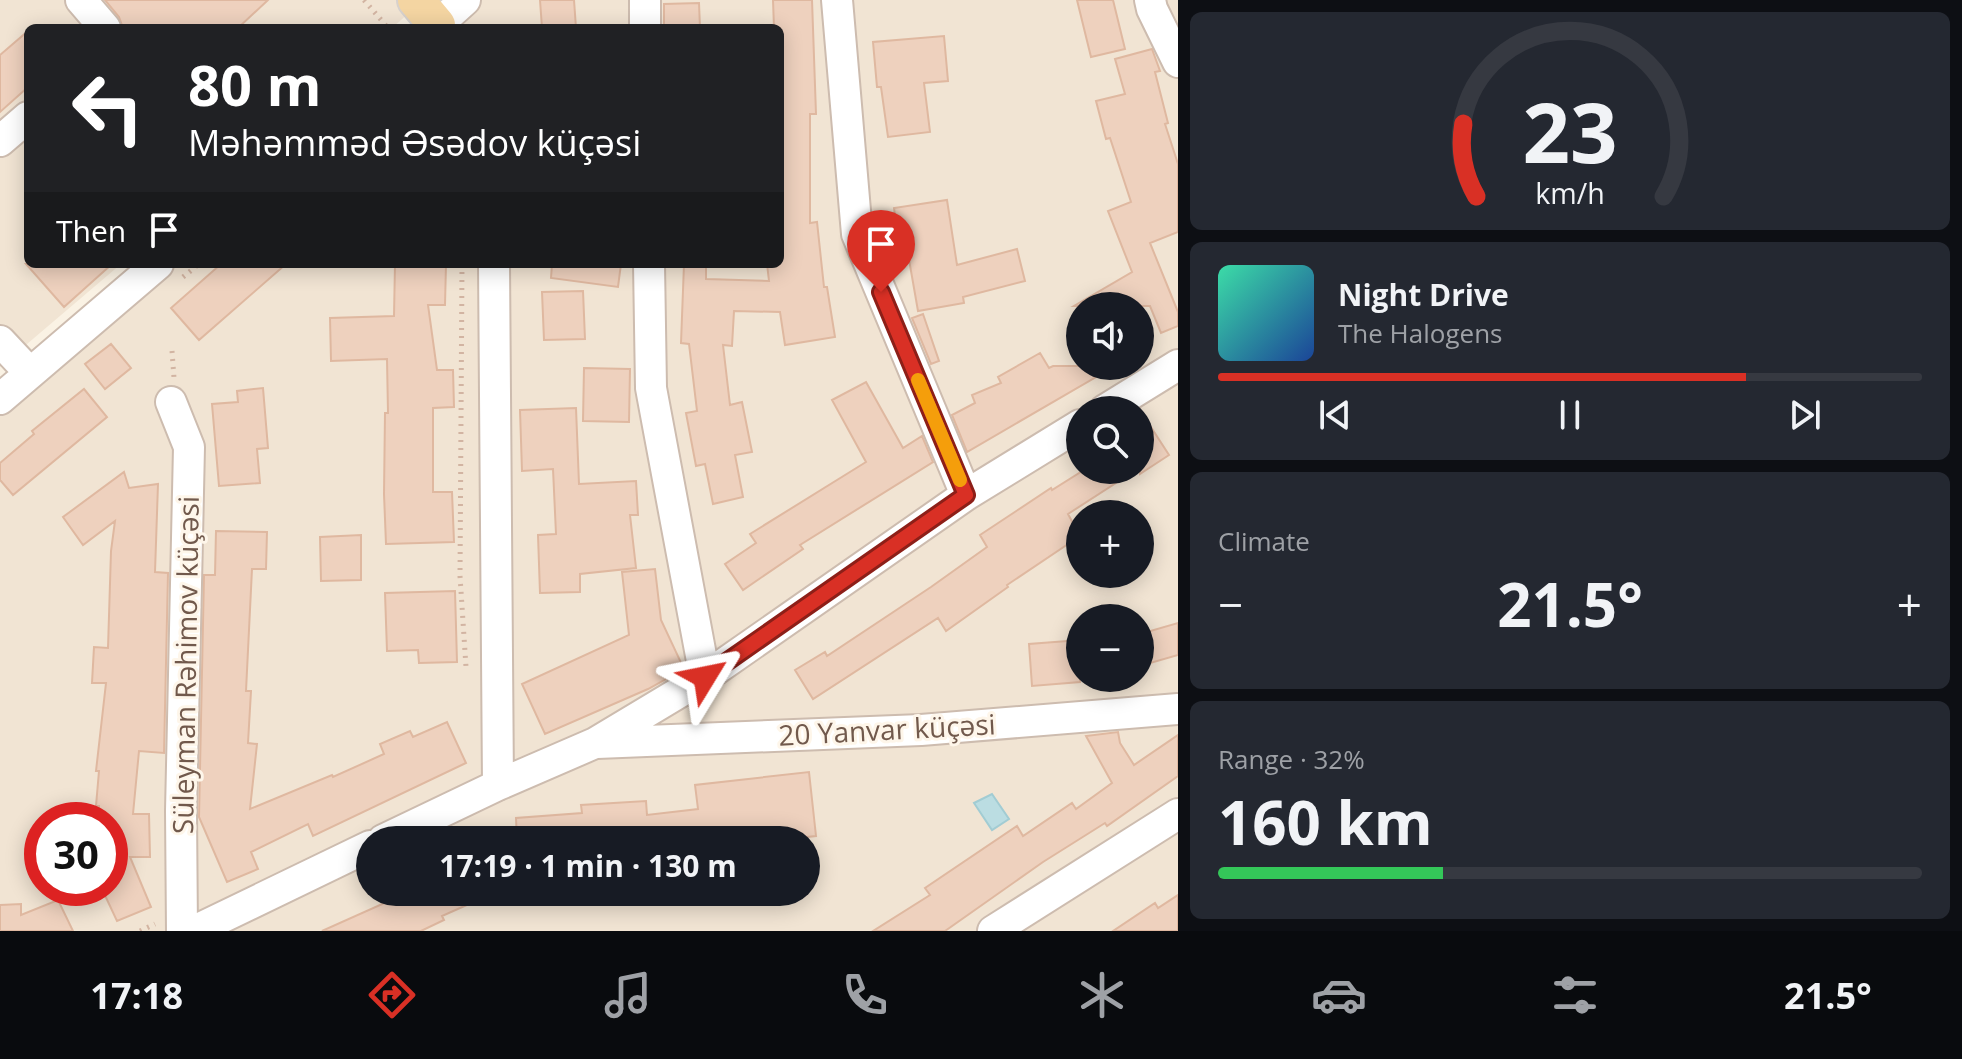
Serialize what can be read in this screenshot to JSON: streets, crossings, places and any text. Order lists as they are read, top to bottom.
{
  "streets": {
    "street": ["Süleyman Rəhimov küçəsi", "20 Yanvar küçəsi"]
  },
  "page": {
    "turn": ["80 m", "Məhəmməd Əsədov küçəsi"],
    "then": "Then",
    "song": ["Night Drive", "The Halogens"],
    "map_buttons": ["+", "−"],
    "tile": [
      "Climate",
      ["Range · 32%", "160 km"]
    ],
    "heat": ["−", "21.5°", "+"],
    "limit": "30",
    "trip": "17:19 · 1 min · 130 m",
    "tabs": ["17:18", "21.5°"],
    "gauge": ["23", "km/h"]
  }
}
